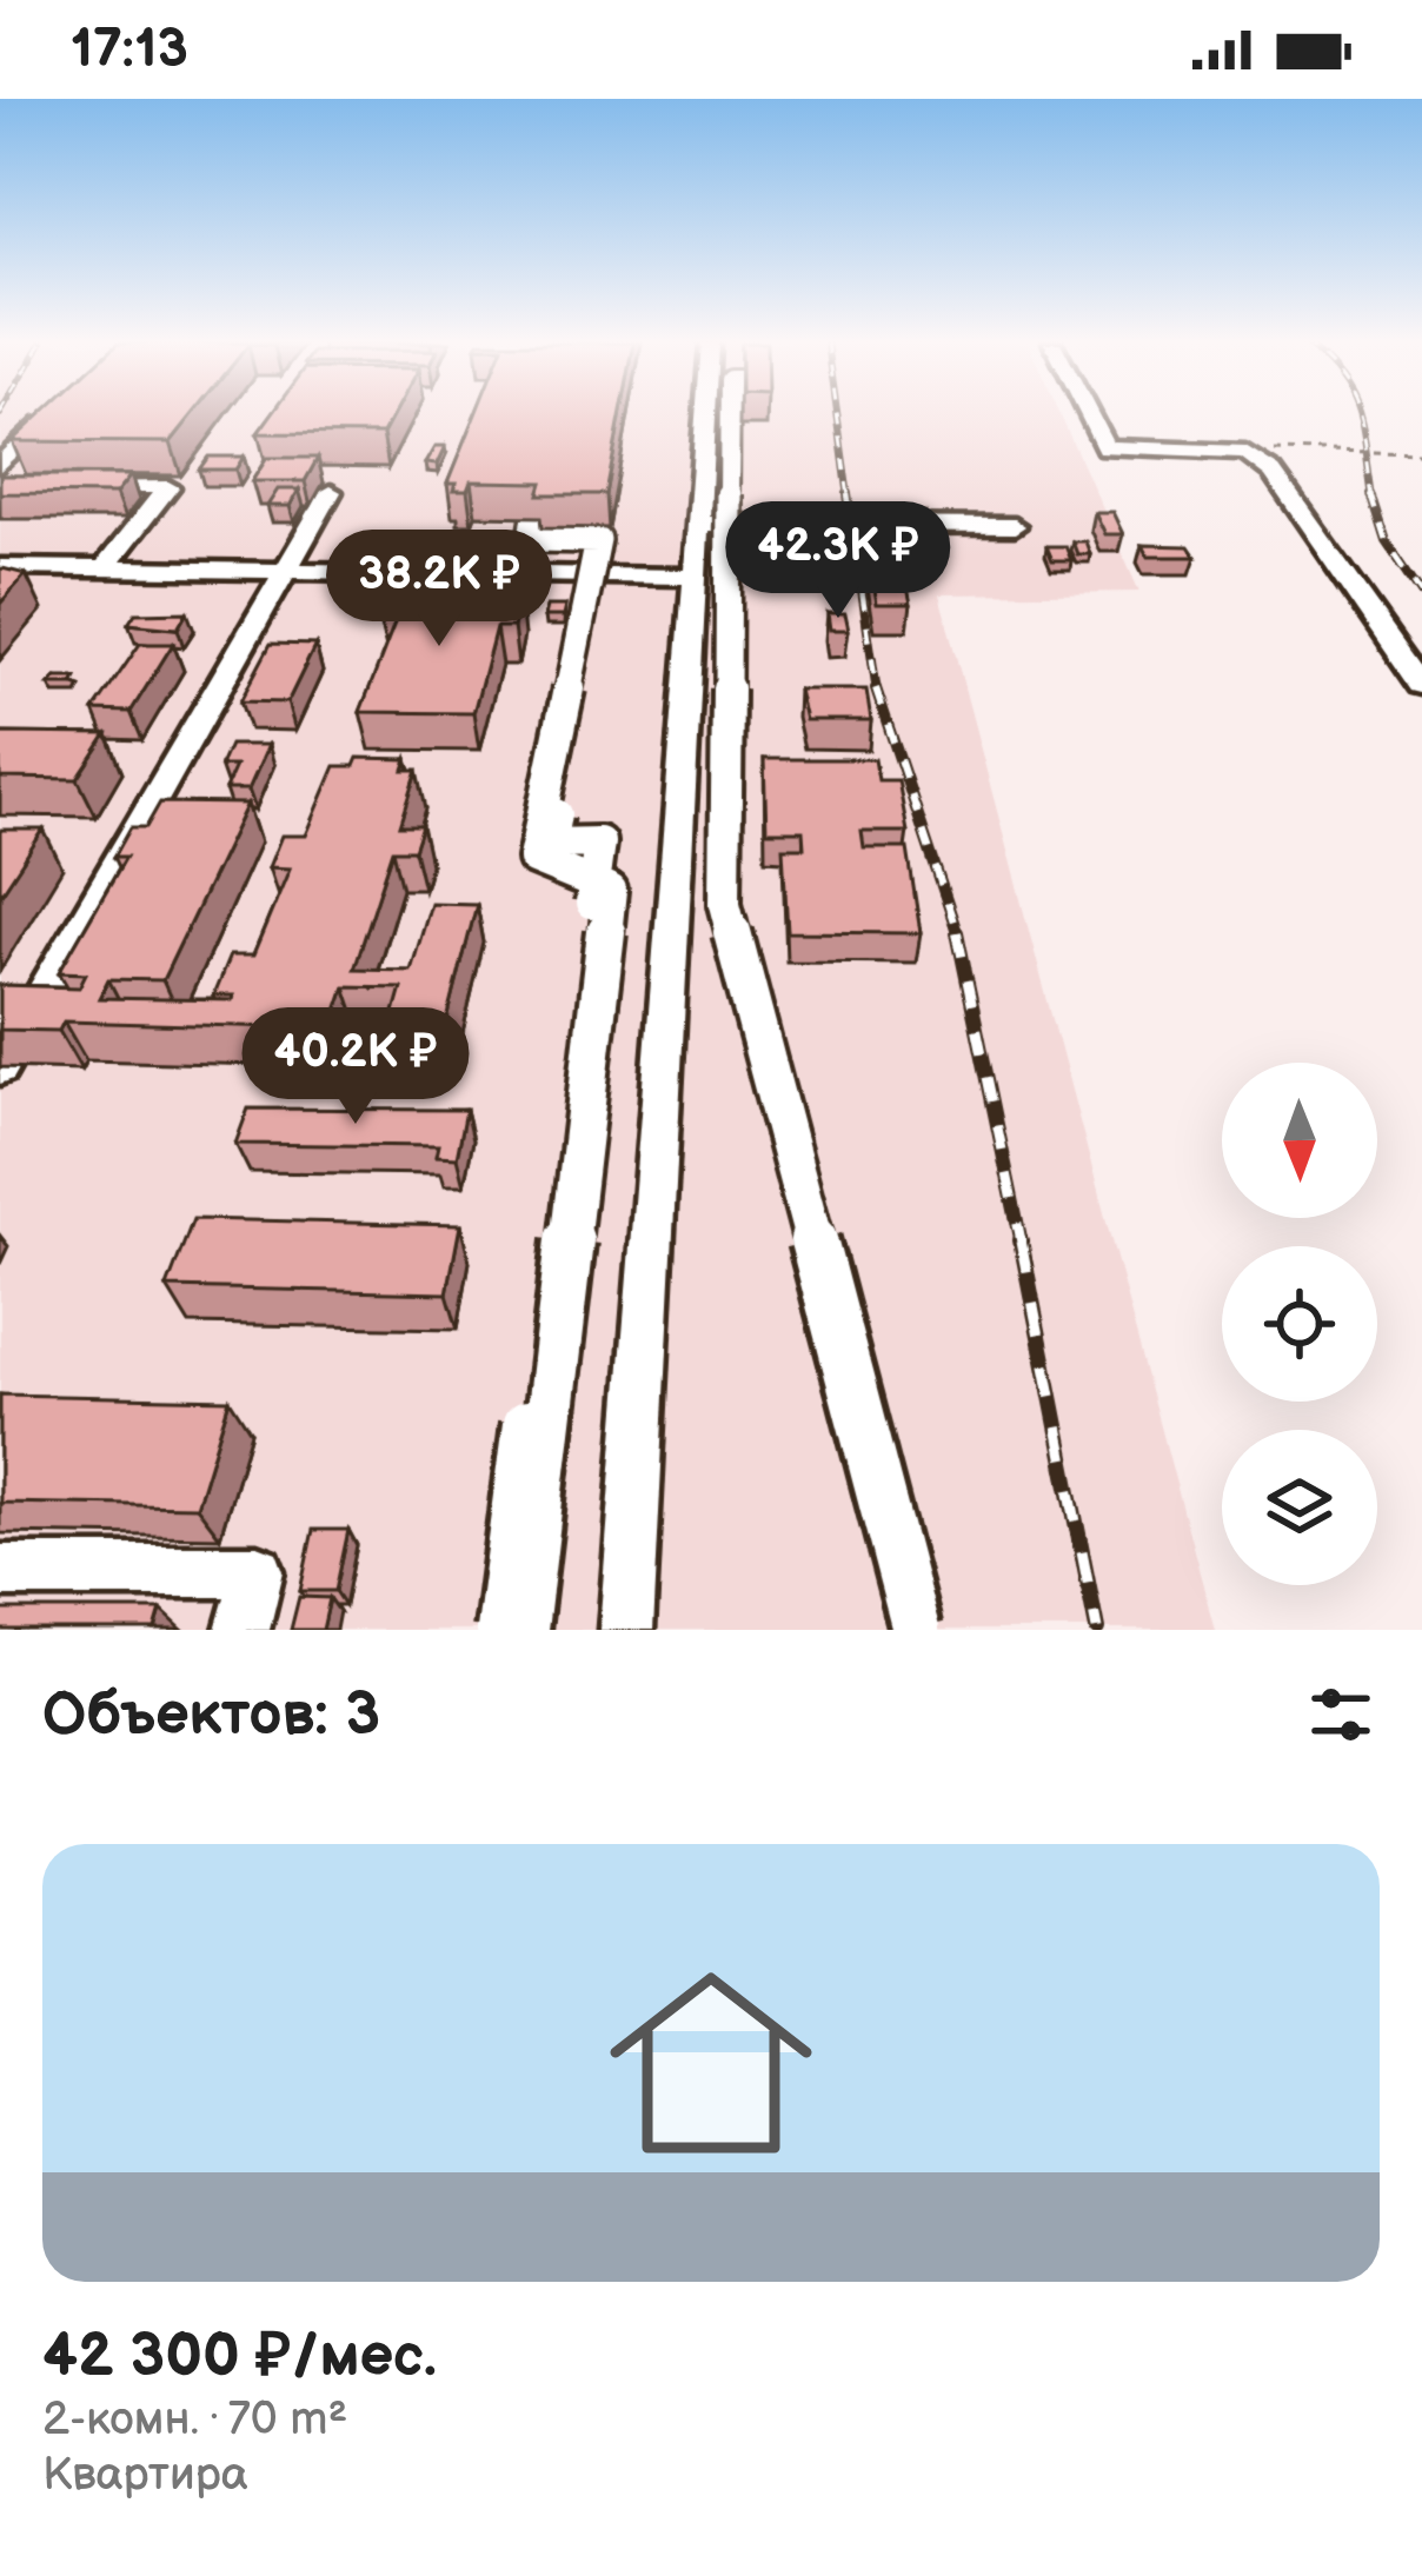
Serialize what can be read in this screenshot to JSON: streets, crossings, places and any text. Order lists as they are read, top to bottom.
{
  "north": "bottom",
  "page": {
    "status": "17:13",
    "price": ["42.3K ₽", "38.2K ₽", "40.2K ₽"],
    "heading": "Объектов: 3",
    "list": [
      {
        "name": "42 300 ₽/мес.",
        "note": "2-комн. · 70 m² · Квартира"
      }
    ]
  }
}
